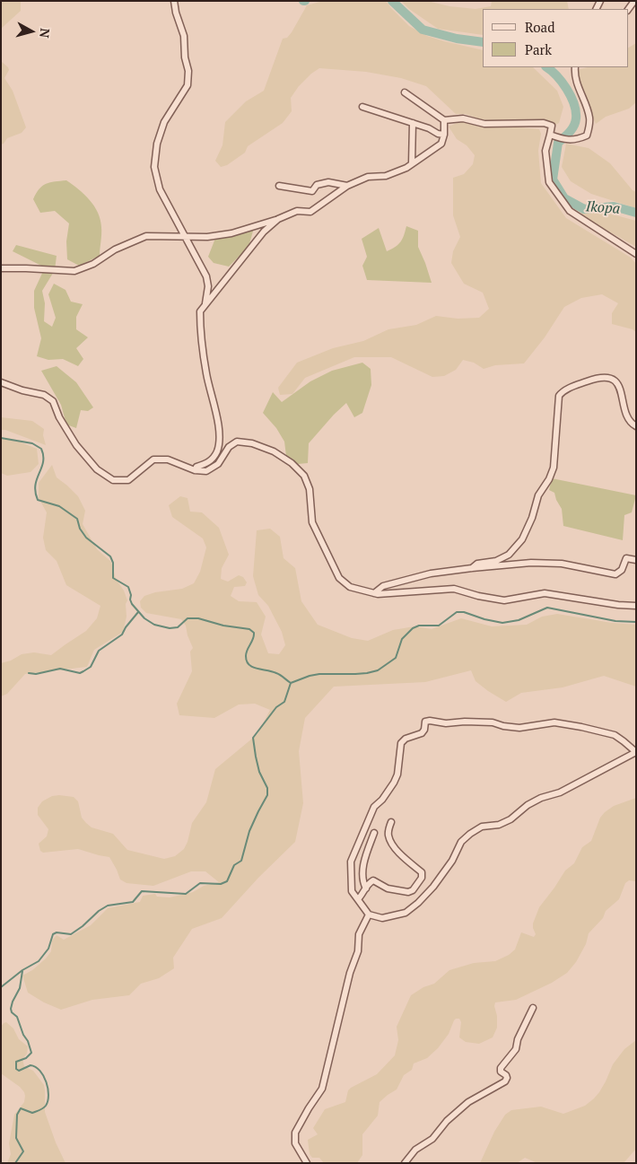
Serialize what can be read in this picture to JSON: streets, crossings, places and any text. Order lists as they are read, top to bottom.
{
  "water": ["Ikopa"],
  "legend": ["Road", "Park"],
  "north": "right"
}
